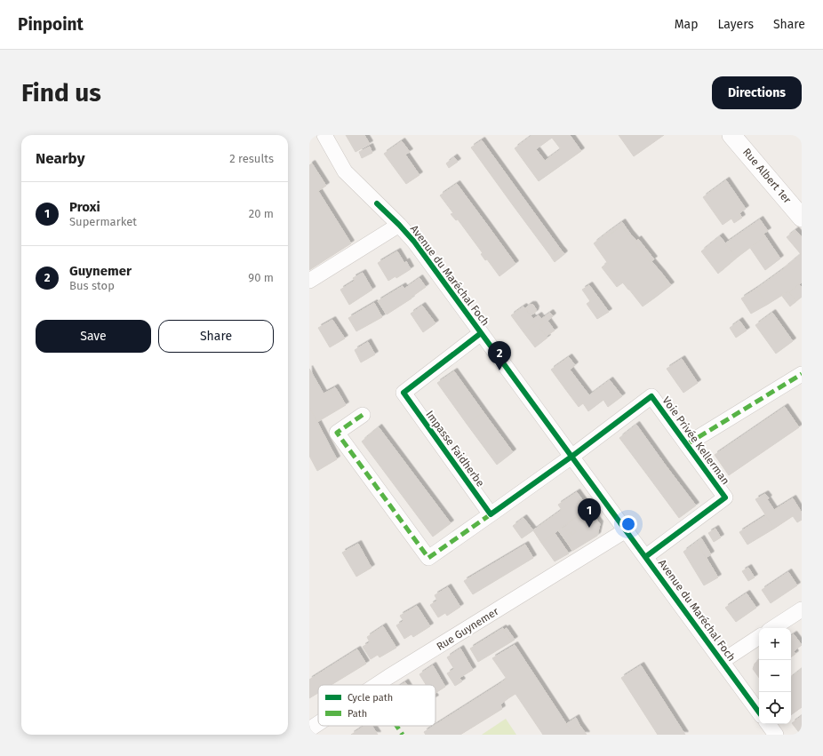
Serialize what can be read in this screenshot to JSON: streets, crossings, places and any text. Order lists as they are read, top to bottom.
{
  "streets": {
    "street": [
      "Rue Albert 1er",
      "Avenue du Maréchal Foch",
      "Voie Privée Kellerman",
      "Impasse Faidherbe",
      "Rue Guynemer"
    ]
  },
  "crossings": [
    ["Avenue du Maréchal Foch", "Voie Privée Kellerman"],
    ["Avenue du Maréchal Foch", "Impasse Faidherbe"],
    ["Avenue du Maréchal Foch", "Rue Guynemer"]
  ],
  "legend": ["Cycle path", "Path"],
  "page": {
    "header": "Pinpoint",
    "nav": ["Map", "Layers", "Share"],
    "buttons": [
      "Directions",
      ["Save", "Share"]
    ],
    "title": "Find us",
    "heading": ["Nearby", "2 results"],
    "list": [
      {
        "mark": "1",
        "name": "Proxi",
        "note": "Supermarket",
        "value": "20 m"
      },
      {
        "mark": "2",
        "name": "Guynemer",
        "note": "Bus stop",
        "value": "90 m"
      }
    ],
    "pins": ["2", "1"],
    "map_buttons": ["+", "−"]
  }
}
